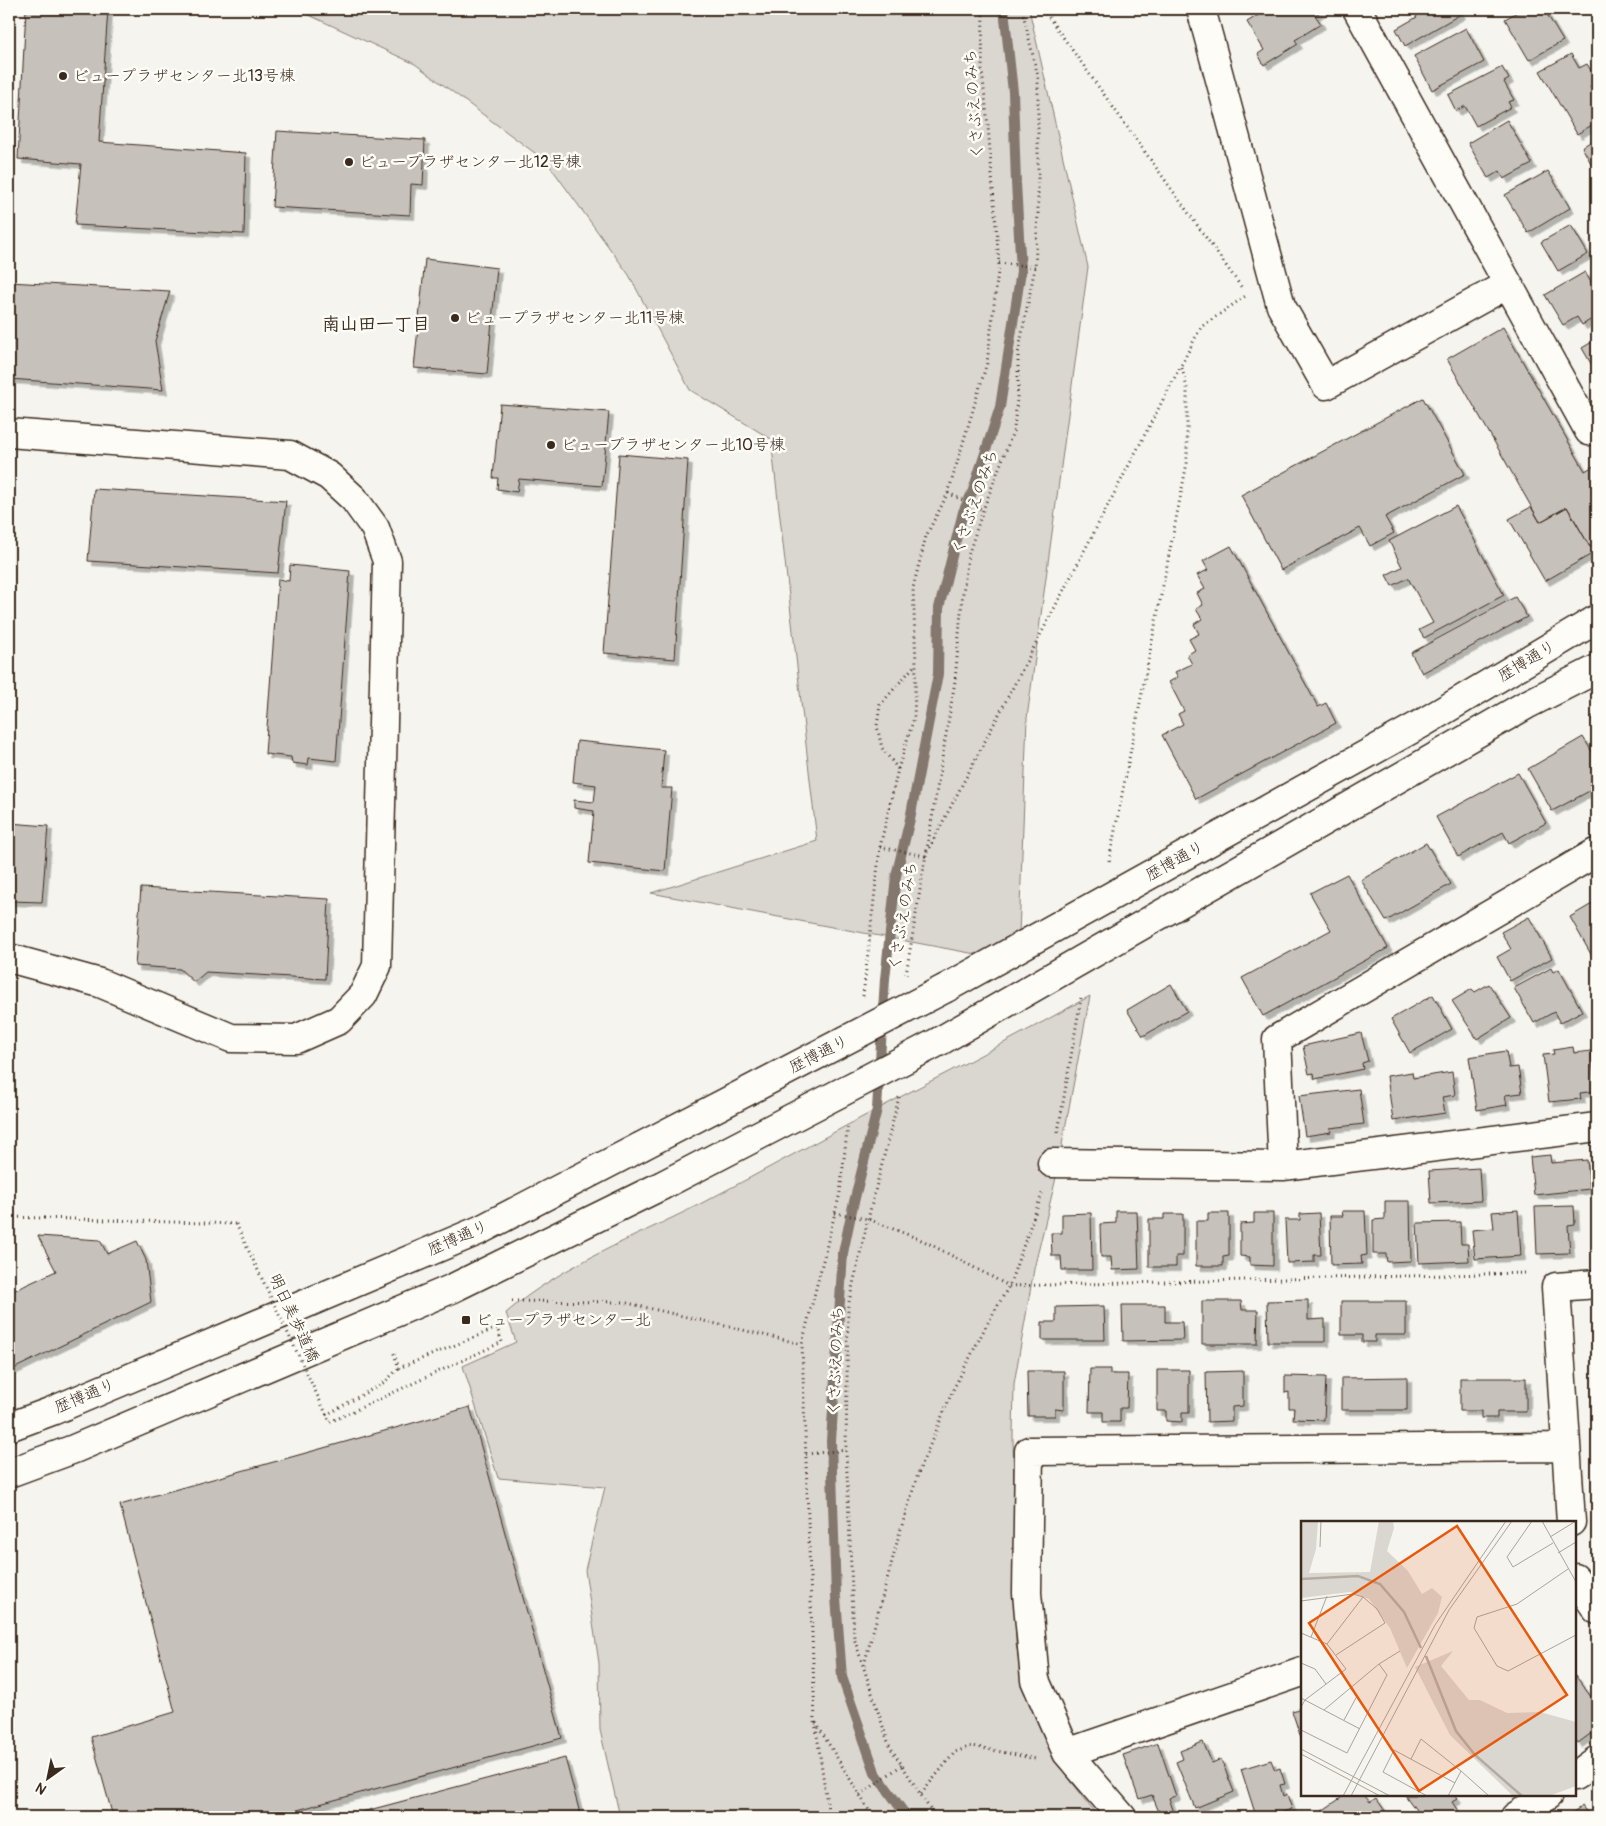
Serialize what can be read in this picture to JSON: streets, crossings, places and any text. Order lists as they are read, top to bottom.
{
  "streets": {
    "street": ["歴博通り"],
    "path": ["くさぶえのみち", "明日美歩道橋"]
  },
  "districts": ["南山田一丁目"],
  "places": {
    "other": [
      "ビュープラザセンター北13号棟",
      "ビュープラザセンター北12号棟",
      "ビュープラザセンター北11号棟",
      "ビュープラザセンター北10号棟"
    ],
    "transit": ["ビュープラザセンター北"]
  },
  "north": "bottom left"
}
